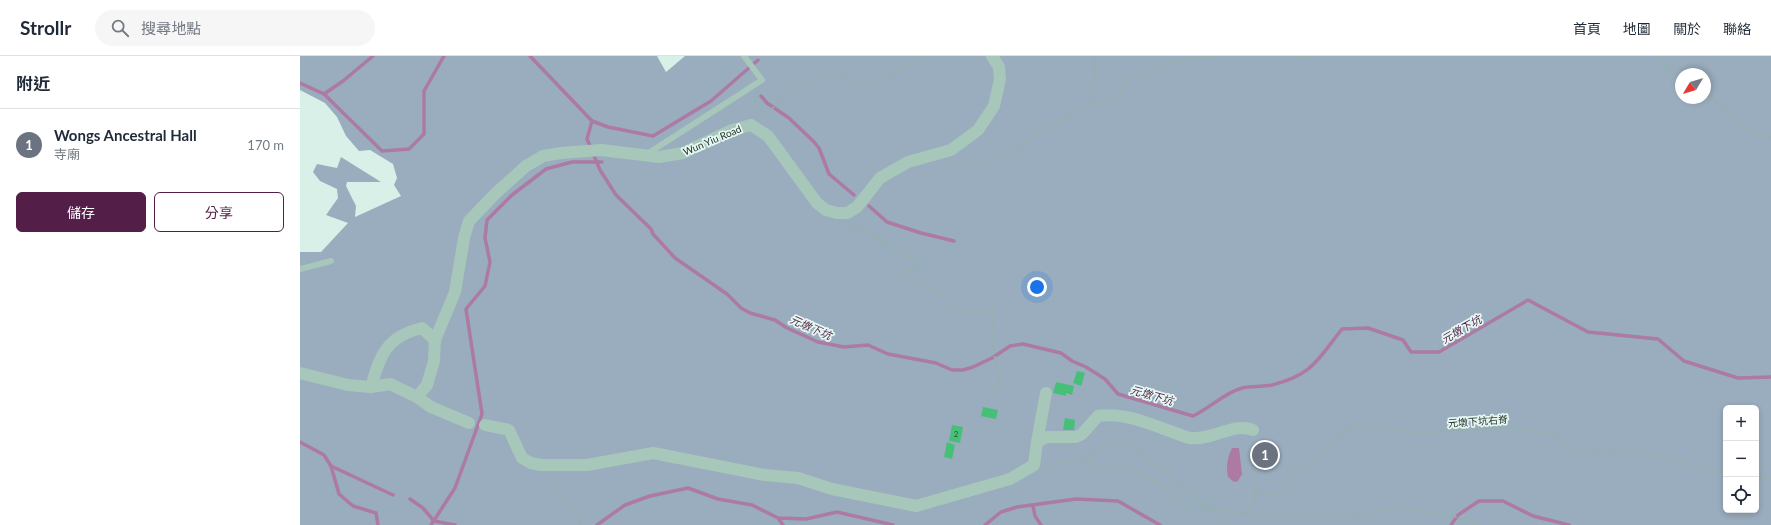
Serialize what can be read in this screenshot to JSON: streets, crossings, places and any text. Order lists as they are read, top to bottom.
{
  "streets": {
    "street": ["Wun Yiu Road"],
    "path": ["元墩下坑右脊"]
  },
  "water": ["元墩下坑"],
  "house_numbers": ["2"],
  "north": "bottom left",
  "page": {
    "header": "Strollr",
    "search": "搜尋地點",
    "nav": [
      "首頁",
      "地圖",
      "關於",
      "聯絡"
    ],
    "heading": "附近",
    "list": [
      {
        "mark": "1",
        "name": "Wongs Ancestral Hall",
        "note": "寺廟",
        "value": "170 m"
      }
    ],
    "buttons": ["儲存", "分享"],
    "map_buttons": ["+", "−"],
    "pins": "1"
  }
}
